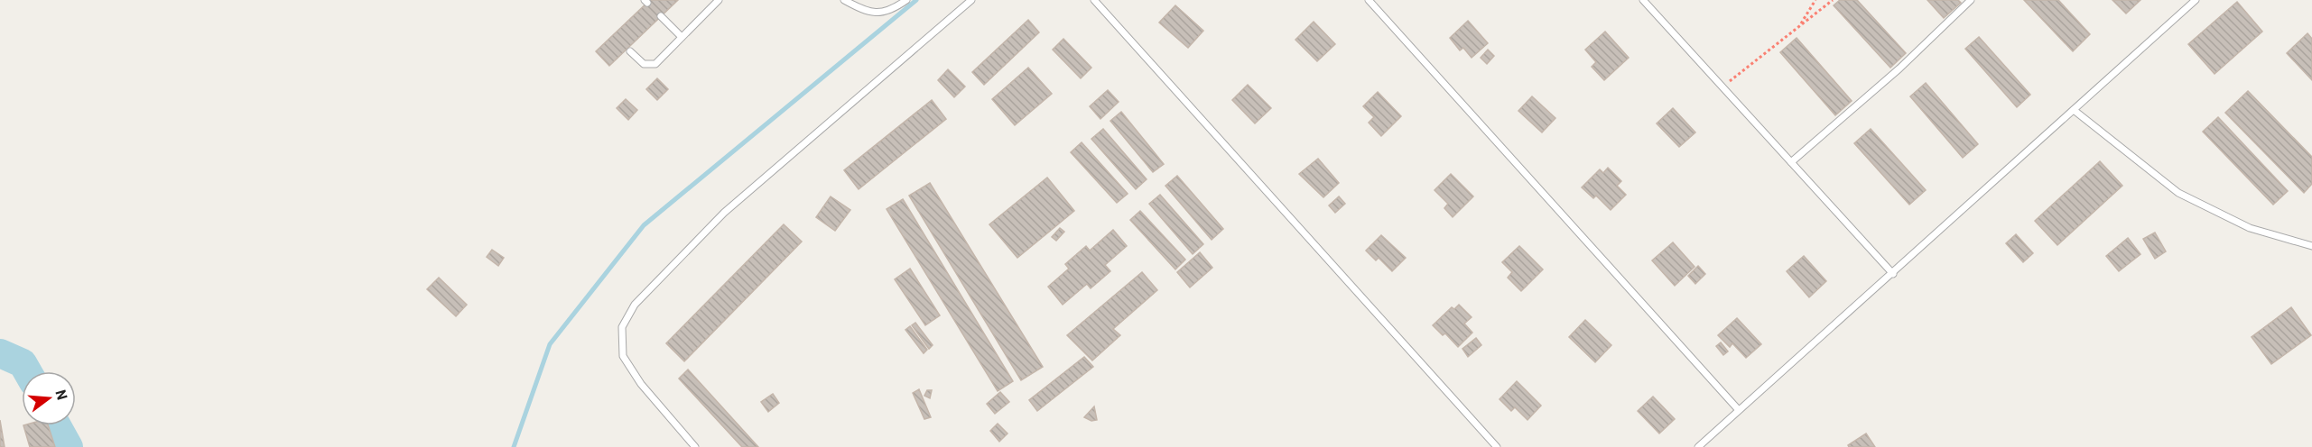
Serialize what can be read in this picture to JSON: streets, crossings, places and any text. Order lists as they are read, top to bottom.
{
  "north": "right"
}
